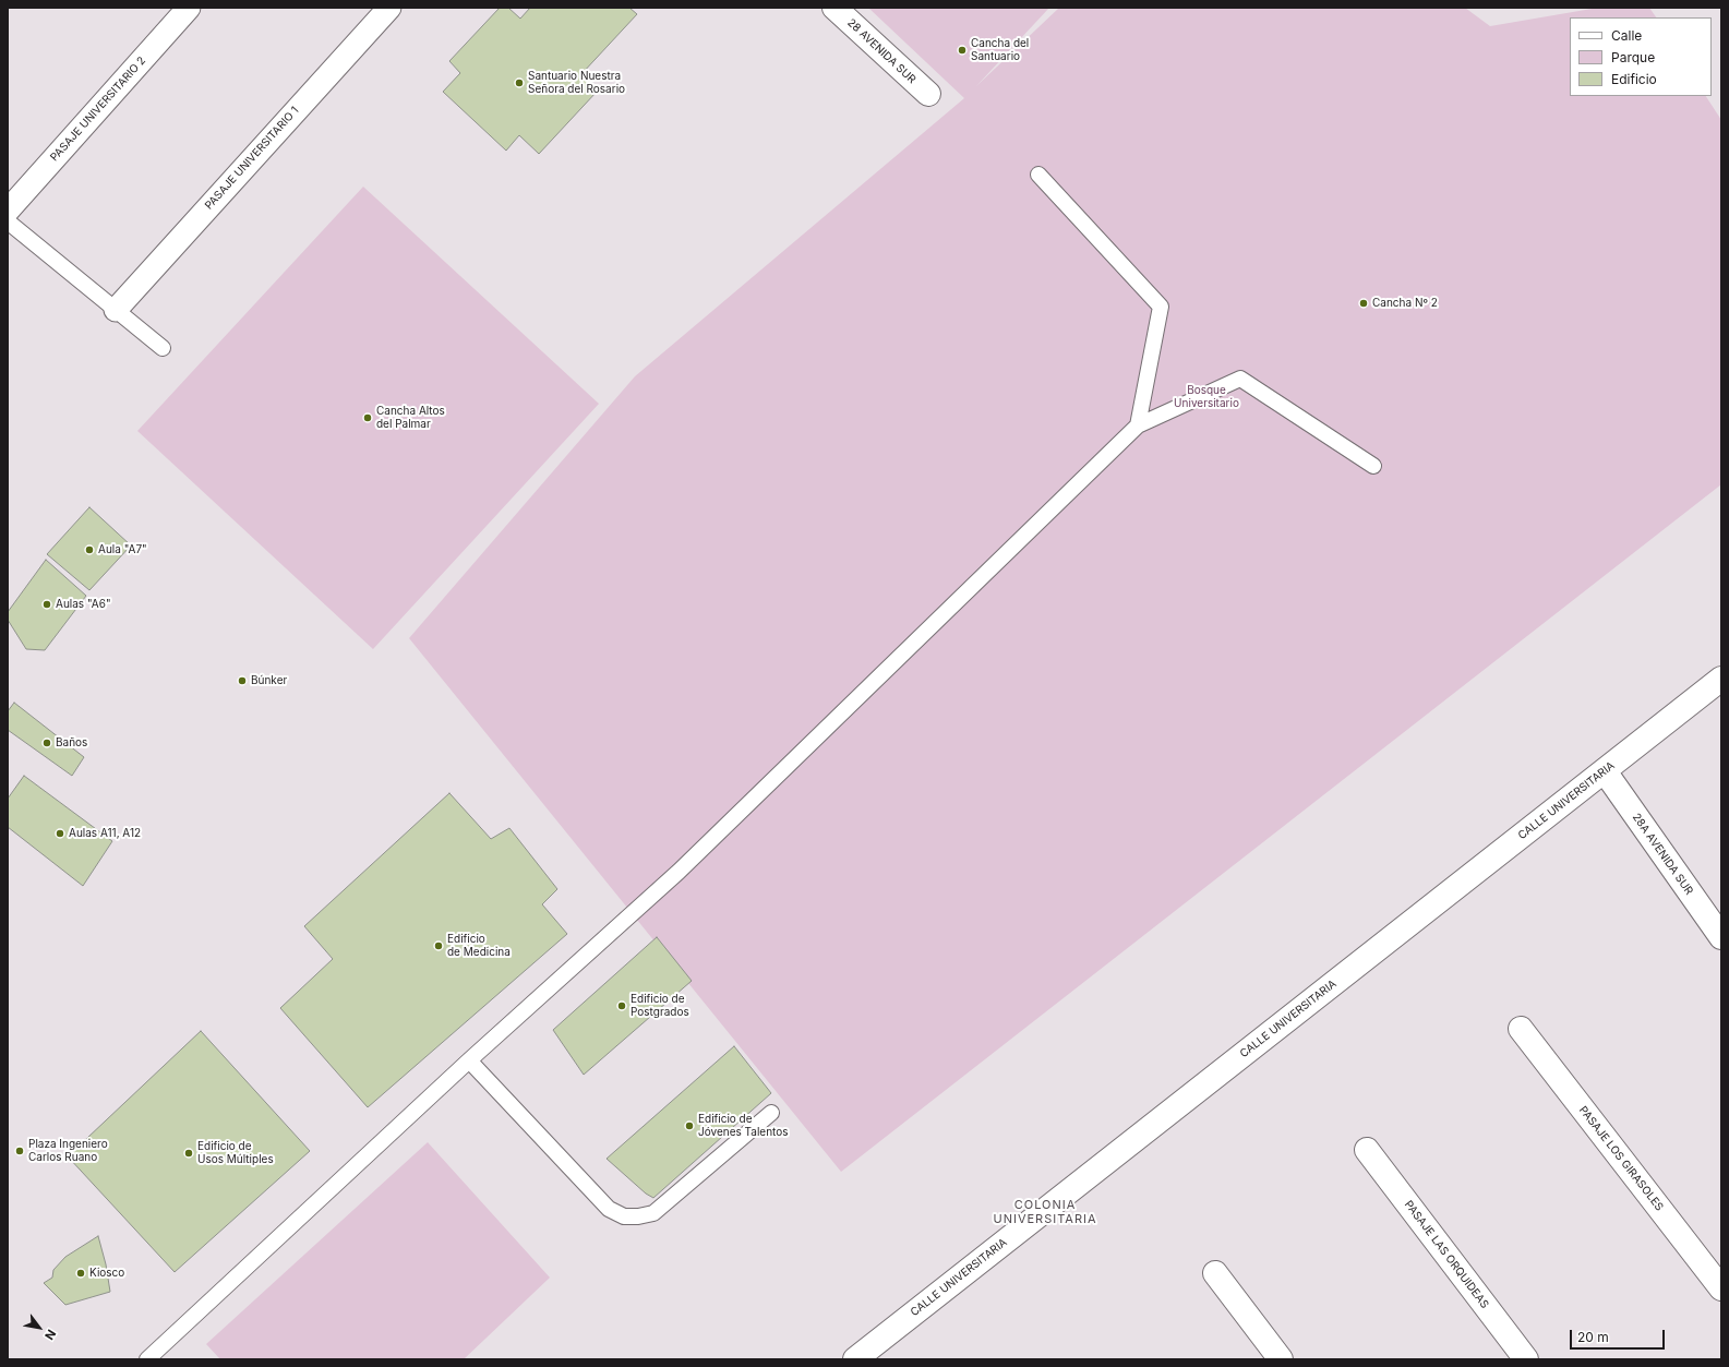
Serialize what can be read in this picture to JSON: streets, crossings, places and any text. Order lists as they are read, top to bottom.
{
  "streets": {
    "street": [
      "28 AVENIDA SUR",
      "PASAJE UNIVERSITARIO 2",
      "PASAJE UNIVERSITARIO 1",
      "CALLE UNIVERSITARIA",
      "28A AVENIDA SUR",
      "PASAJE LOS GIRASOLES",
      "PASAJE LAS ORQUIDEAS"
    ]
  },
  "crossings": [
    ["CALLE UNIVERSITARIA", "28A AVENIDA SUR"]
  ],
  "districts": ["COLONIA UNIVERSITARIA"],
  "parks": ["Bosque Universitario"],
  "places": [
    "Cancha del Santuario",
    "Santuario Nuestra Señora del Rosario",
    "Cancha Nº 2",
    "Cancha Altos del Palmar",
    "Aula \"A7\"",
    "Aulas \"A6\"",
    "Búnker",
    "Baños",
    "Aulas A11, A12",
    "Edificio de Medicina",
    "Edificio de Postgrados",
    "Edificio de Jóvenes Talentos",
    "Plaza Ingeniero Carlos Ruano",
    "Edificio de Usos Múltiples",
    "Kiosco"
  ],
  "legend": ["Calle", "Parque", "Edificio"],
  "scale_bar": "20 m",
  "north": "bottom right"
}
